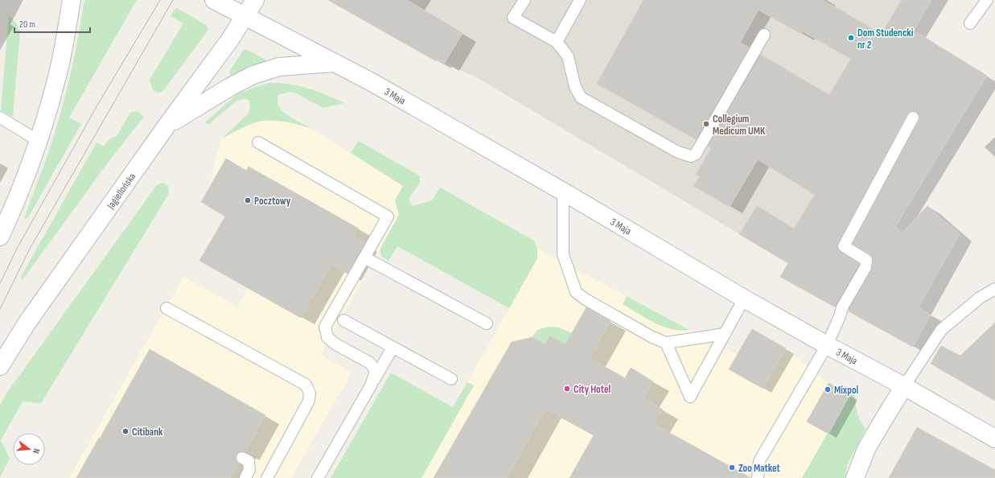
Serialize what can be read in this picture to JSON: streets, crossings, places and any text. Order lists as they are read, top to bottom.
{
  "streets": {
    "street": ["3 Maja", "Jagiellońska"]
  },
  "crossings": [
    ["3 Maja", "Jagiellońska"]
  ],
  "places": [
    "Dom Studencki nr 2",
    "Collegium Medicum UMK",
    "Pocztowy",
    "City Hotel",
    "Mixpol",
    "Citibank",
    "Zoo Matket"
  ],
  "scale_bar": "20 m",
  "north": "right"
}
